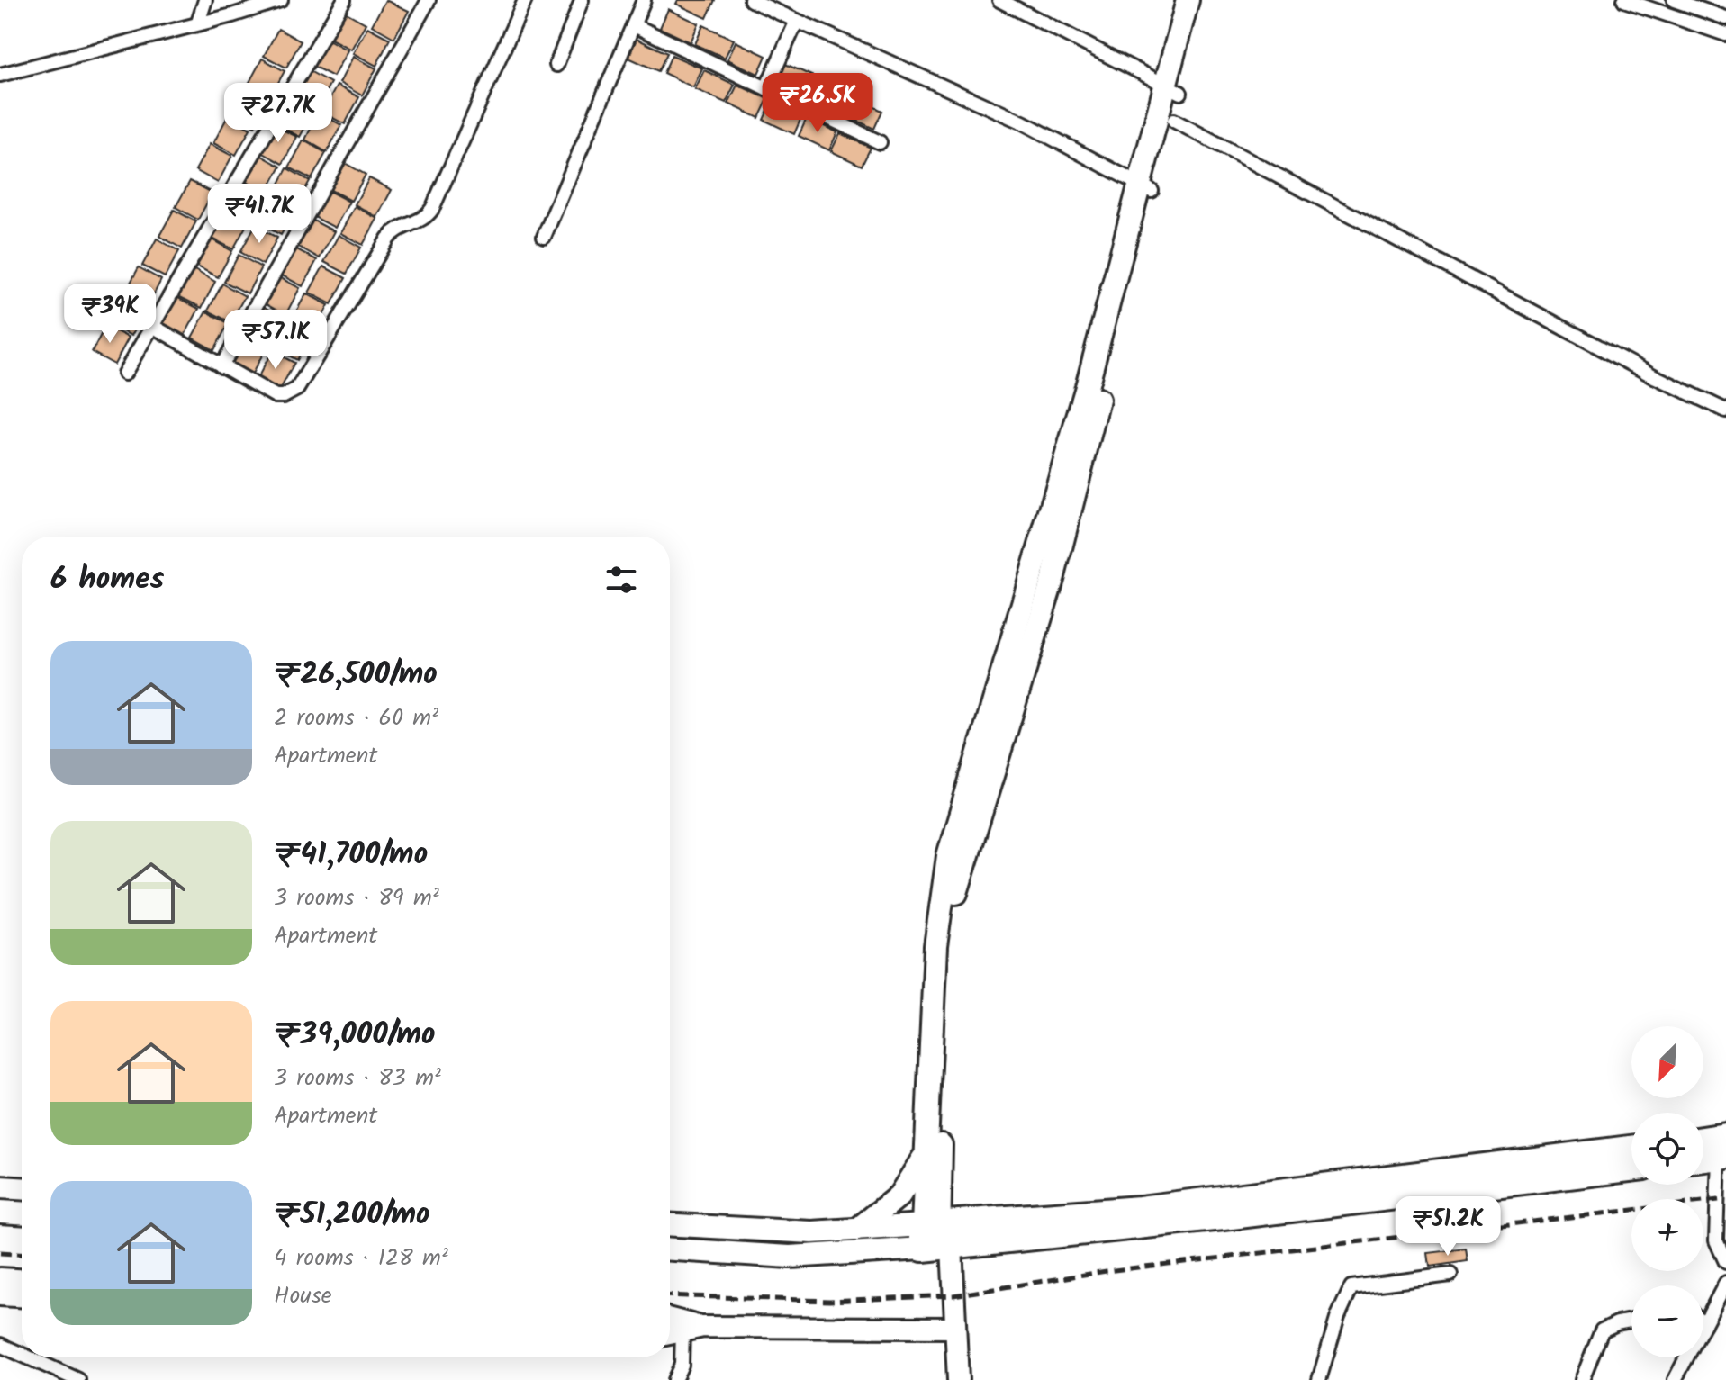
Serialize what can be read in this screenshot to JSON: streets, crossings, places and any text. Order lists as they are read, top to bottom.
{
  "north": "bottom left",
  "page": {
    "price": [
      "₹26.5K",
      "₹27.7K",
      "₹41.7K",
      "₹39K",
      "₹57.1K",
      "₹51.2K"
    ],
    "heading": "6 homes",
    "list": [
      {
        "name": "₹26,500/mo",
        "note": "2 rooms · 60 m² · Apartment"
      },
      {
        "name": "₹41,700/mo",
        "note": "3 rooms · 89 m² · Apartment"
      },
      {
        "name": "₹39,000/mo",
        "note": "3 rooms · 83 m² · Apartment"
      },
      {
        "name": "₹51,200/mo",
        "note": "4 rooms · 128 m² · House"
      }
    ],
    "map_buttons": ["+", "−"]
  }
}
